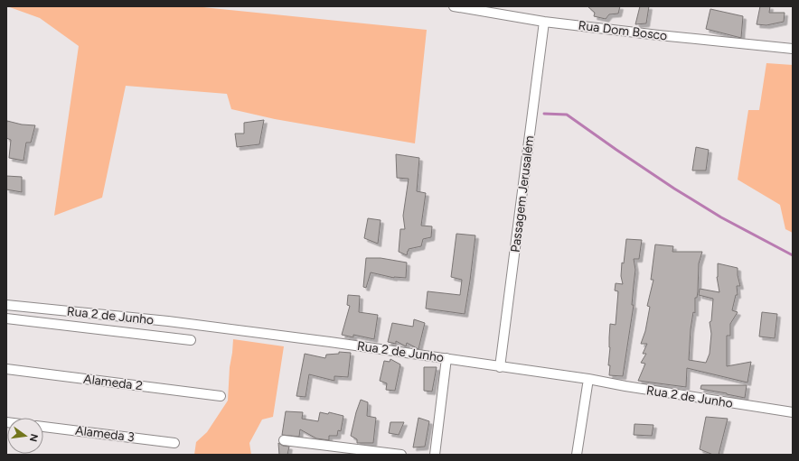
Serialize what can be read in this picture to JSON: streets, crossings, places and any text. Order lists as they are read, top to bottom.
{
  "streets": {
    "street": [
      "Rua Dom Bosco",
      "Passagem Jerusalém",
      "Rua 2 de Junho",
      "Alameda 2",
      "Alameda 3"
    ]
  },
  "crossings": [
    ["Rua Dom Bosco", "Passagem Jerusalém"],
    ["Passagem Jerusalém", "Rua 2 de Junho"]
  ],
  "north": "right"
}
